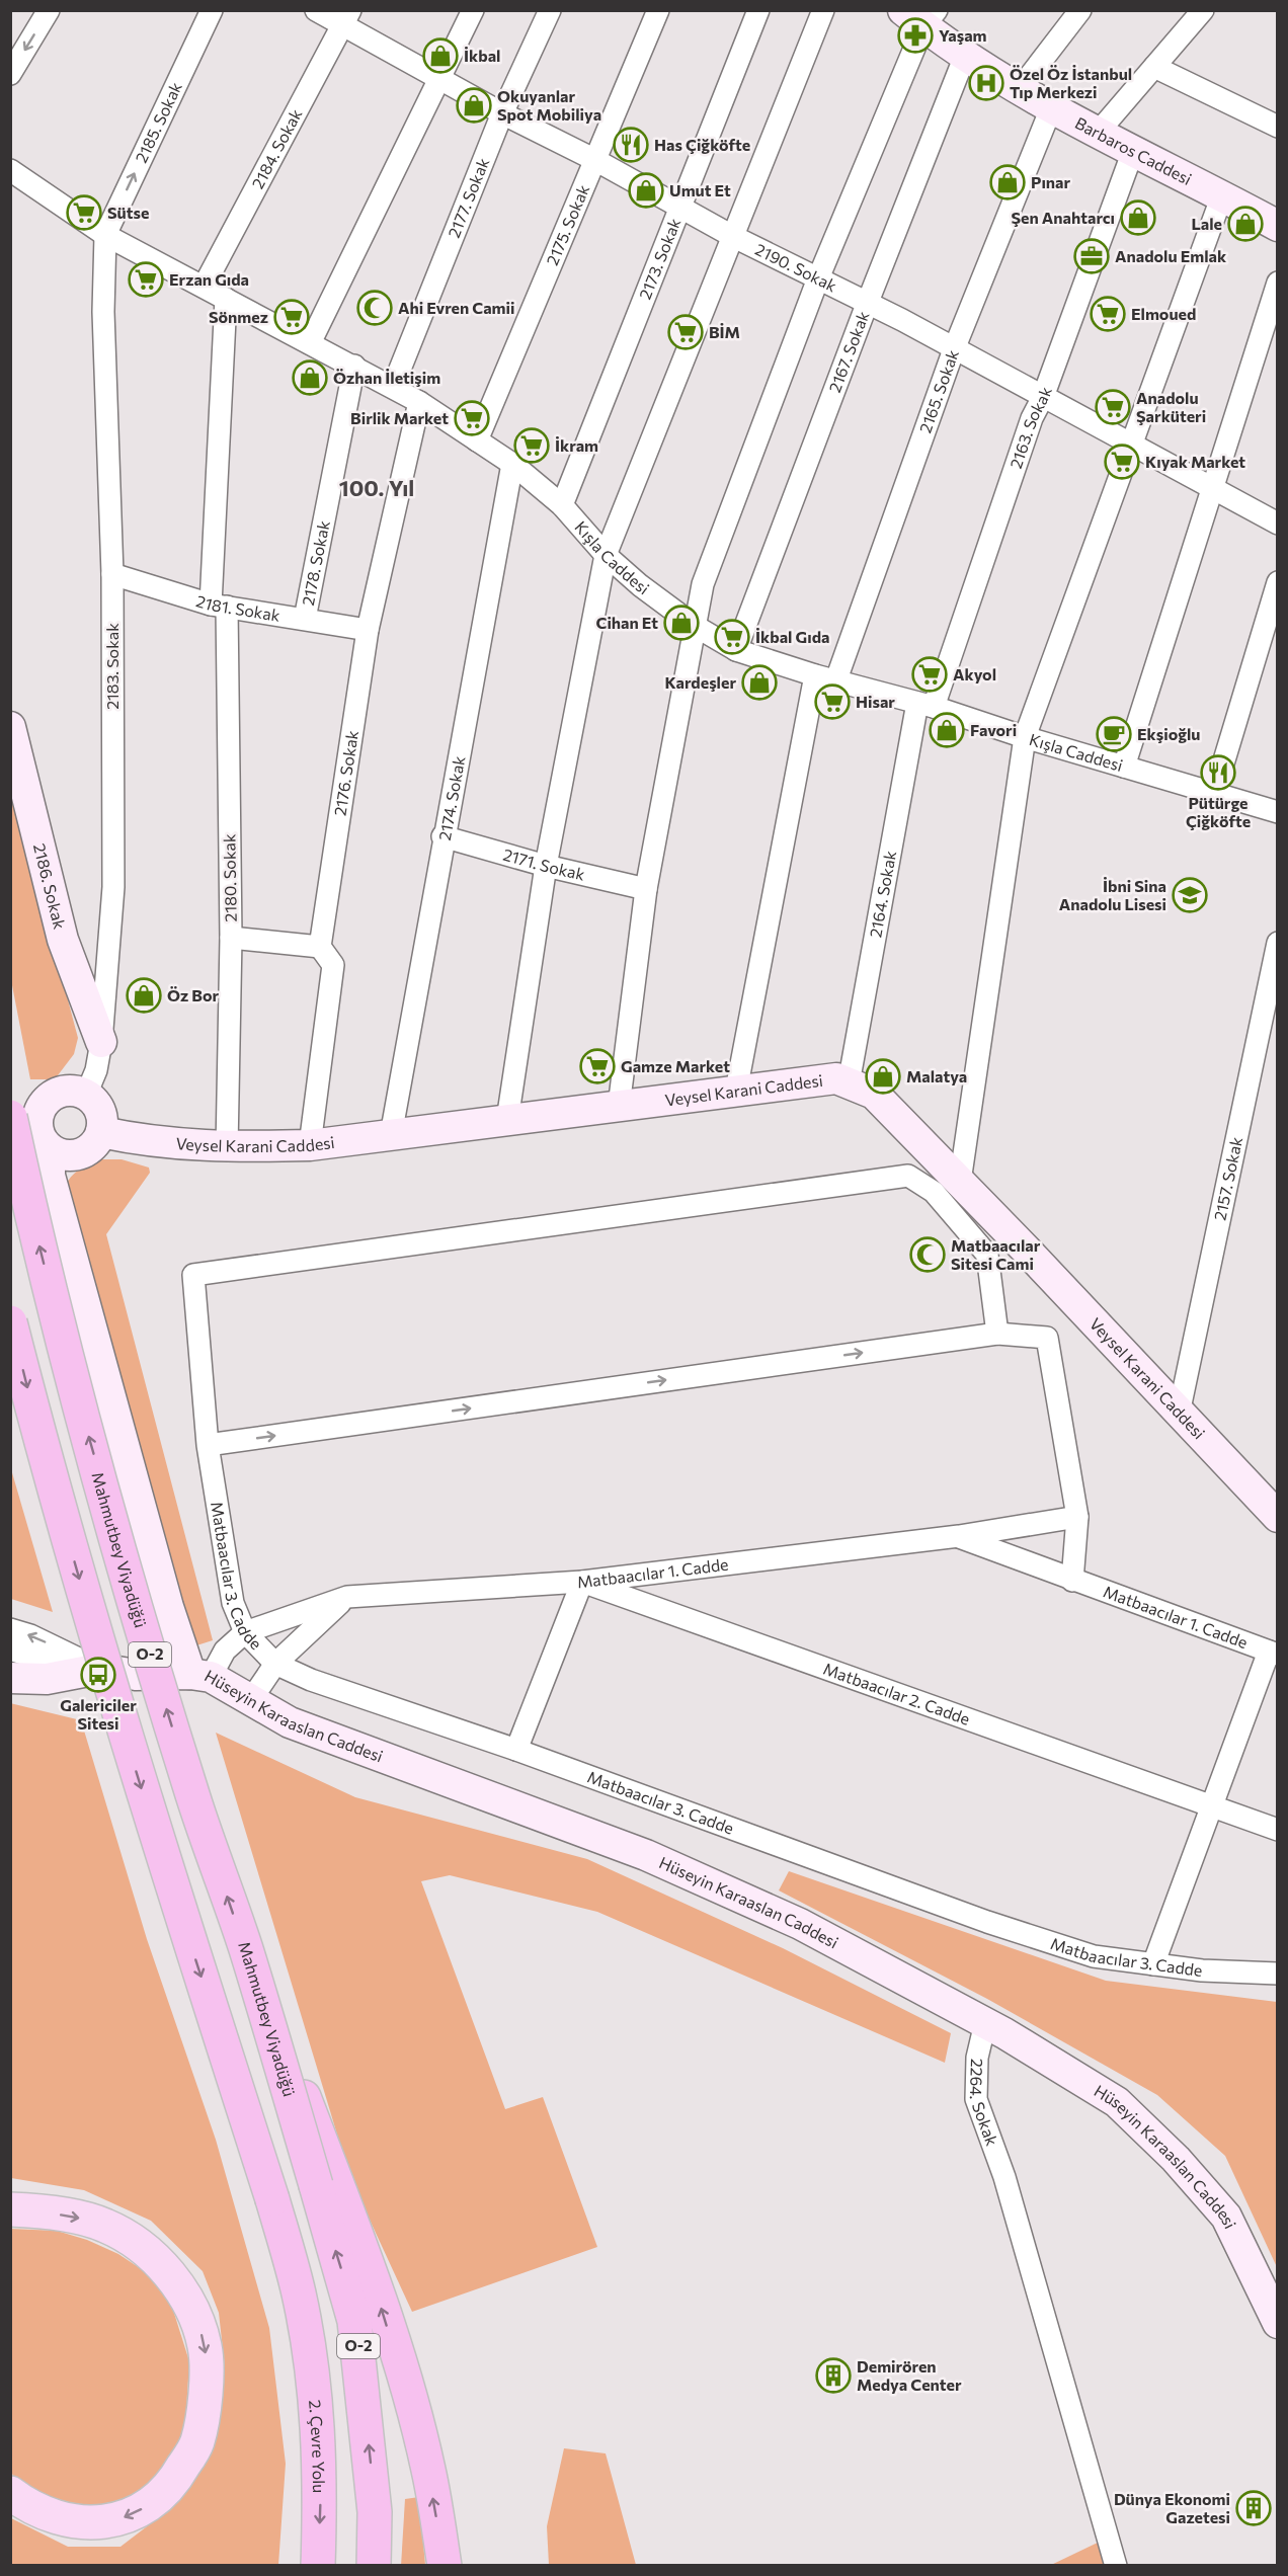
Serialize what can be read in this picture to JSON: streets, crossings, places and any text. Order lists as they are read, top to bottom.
{
  "streets": {
    "highway": ["Mahmutbey Viyadüğü", "O-2", "2. Çevre Yolu"],
    "main road": [
      "Barbaros Caddesi",
      "2186. Sokak",
      "Veysel Karani Caddesi",
      "Hüseyin Karaaslan Caddesi"
    ],
    "street": [
      "2185. Sokak",
      "2184. Sokak",
      "2177. Sokak",
      "2175. Sokak",
      "2173. Sokak",
      "2190. Sokak",
      "2167. Sokak",
      "2165. Sokak",
      "2163. Sokak",
      "Kışla Caddesi",
      "2178. Sokak",
      "2181. Sokak",
      "2183. Sokak",
      "2176. Sokak",
      "2174. Sokak",
      "2171. Sokak",
      "2180. Sokak",
      "2164. Sokak",
      "2157. Sokak",
      "Matbaacılar 3. Cadde",
      "Matbaacılar 1. Cadde",
      "Matbaacılar 2. Cadde",
      "2264. Sokak"
    ]
  },
  "crossings": [
    ["2185. Sokak", "Kışla Caddesi"],
    ["2185. Sokak", "2183. Sokak"],
    ["2184. Sokak", "2190. Sokak"],
    ["2184. Sokak", "Kışla Caddesi"],
    ["Barbaros Caddesi", "2167. Sokak"],
    ["Barbaros Caddesi", "2165. Sokak"],
    ["Barbaros Caddesi", "2163. Sokak"],
    ["2177. Sokak", "2190. Sokak"],
    ["2177. Sokak", "Kışla Caddesi"],
    ["2175. Sokak", "2190. Sokak"],
    ["2175. Sokak", "Kışla Caddesi"],
    ["2173. Sokak", "2190. Sokak"],
    ["2173. Sokak", "Kışla Caddesi"],
    ["2190. Sokak", "2167. Sokak"],
    ["2190. Sokak", "2165. Sokak"],
    ["2190. Sokak", "2163. Sokak"],
    ["2167. Sokak", "Kışla Caddesi"],
    ["2165. Sokak", "Kışla Caddesi"],
    ["2165. Sokak", "Veysel Karani Caddesi"],
    ["2163. Sokak", "Kışla Caddesi"],
    ["2163. Sokak", "2164. Sokak"],
    ["Kışla Caddesi", "2178. Sokak"],
    ["Kışla Caddesi", "2183. Sokak"],
    ["Kışla Caddesi", "2176. Sokak"],
    ["Kışla Caddesi", "2174. Sokak"],
    ["Kışla Caddesi", "2180. Sokak"],
    ["Kışla Caddesi", "2164. Sokak"],
    ["2178. Sokak", "2181. Sokak"],
    ["2181. Sokak", "2183. Sokak"],
    ["2181. Sokak", "2176. Sokak"],
    ["2181. Sokak", "2180. Sokak"],
    ["2183. Sokak", "2186. Sokak"],
    ["2174. Sokak", "2171. Sokak"],
    ["2174. Sokak", "Veysel Karani Caddesi"],
    ["2180. Sokak", "Veysel Karani Caddesi"],
    ["2164. Sokak", "Veysel Karani Caddesi"],
    ["Veysel Karani Caddesi", "2157. Sokak"],
    ["Mahmutbey Viyadüğü", "O-2"],
    ["Matbaacılar 3. Cadde", "Matbaacılar 1. Cadde"],
    ["Matbaacılar 1. Cadde", "Matbaacılar 2. Cadde"],
    ["Matbaacılar 1. Cadde", "Hüseyin Karaaslan Caddesi"],
    ["Hüseyin Karaaslan Caddesi", "2264. Sokak"]
  ],
  "one_way": ["2185. Sokak", "Mahmutbey Viyadüğü"],
  "districts": ["100. Yıl"],
  "places": {
    "pharmacy": ["Yaşam"],
    "shop": [
      "İkbal",
      "Okuyanlar Spot Mobiliya",
      "Pınar",
      "Umut Et",
      "Şen Anahtarcı",
      "Lale",
      "Özhan İletişim",
      "Cihan Et",
      "Kardeşler",
      "Favori",
      "Öz Bor",
      "Malatya"
    ],
    "hospital": ["Özel Öz İstanbul Tıp Merkezi"],
    "restaurant": ["Has Çiğköfte", "Pütürge Çiğköfte"],
    "supermarket": [
      "Sütse",
      "Erzan Gıda",
      "Elmoued",
      "Sönmez",
      "BİM",
      "Anadolu Şarküteri",
      "Birlik Market",
      "İkram",
      "Kıyak Market",
      "İkbal Gıda",
      "Akyol",
      "Hisar",
      "Gamze Market"
    ],
    "office": ["Anadolu Emlak"],
    "mosque": ["Ahi Evren Camii", "Matbaacılar Sitesi Cami"],
    "cafe": ["Ekşioğlu"],
    "school or university": ["İbni Sina Anadolu Lisesi"],
    "bus stop": ["Galericiler Sitesi"],
    "building": ["Demirören Medya Center", "Dünya Ekonomi Gazetesi"]
  }
}
